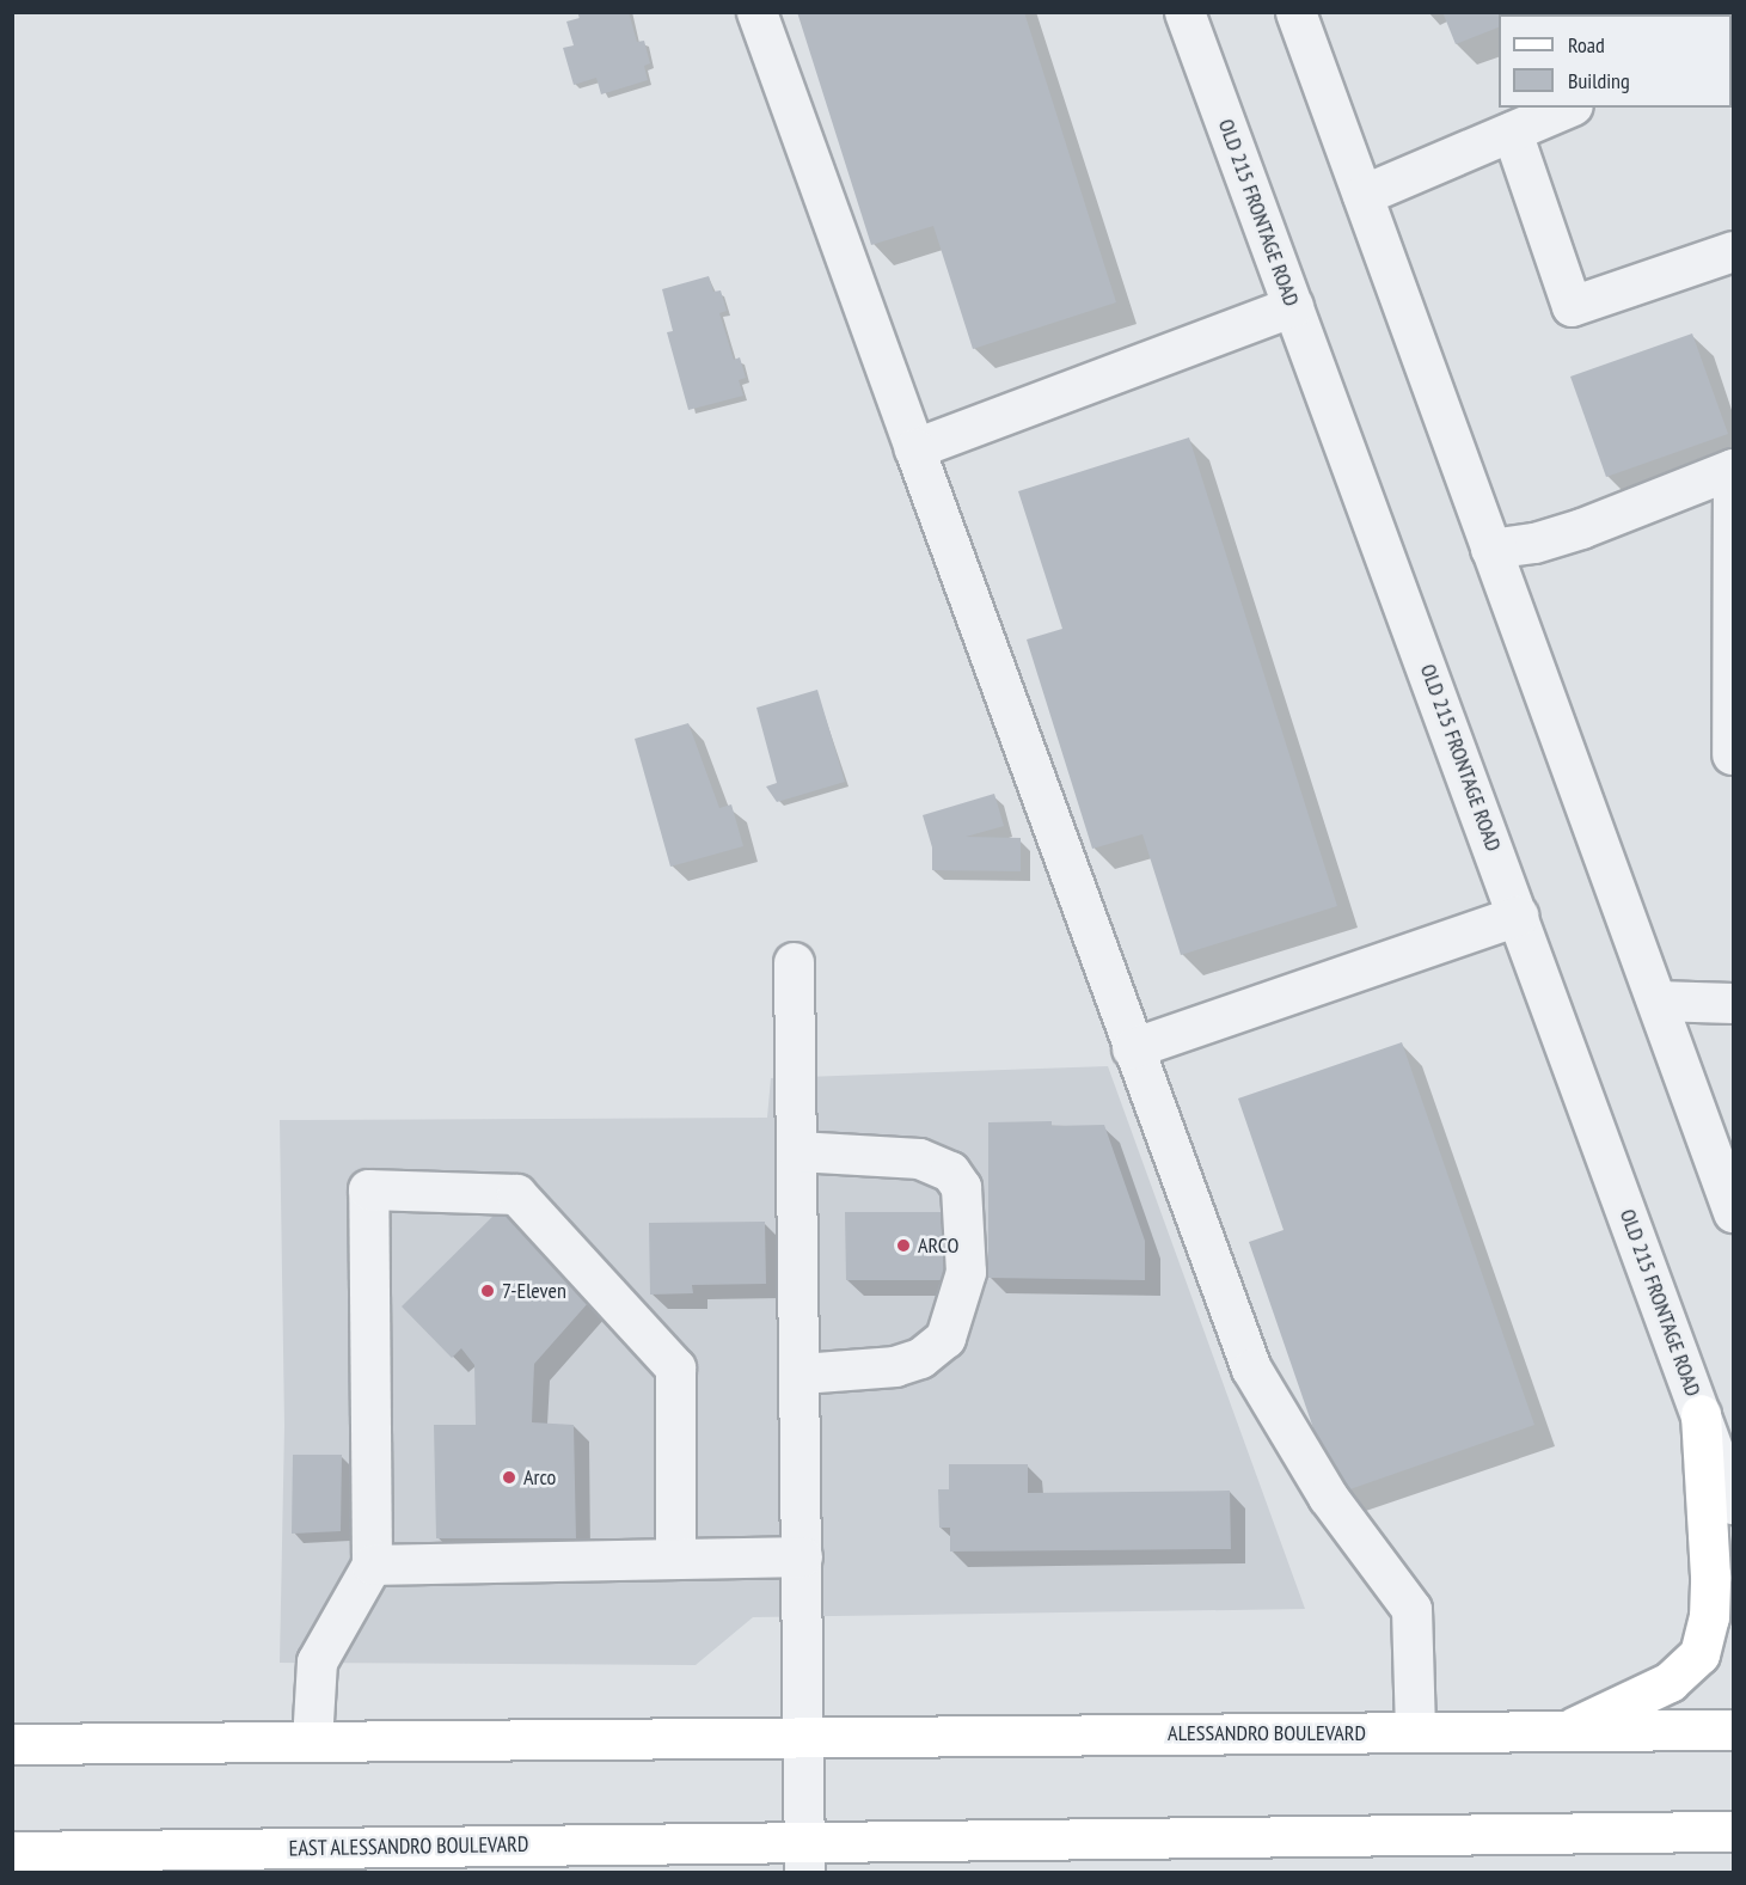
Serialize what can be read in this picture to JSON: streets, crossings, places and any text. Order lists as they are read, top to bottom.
{
  "streets": {
    "main road": ["ALESSANDRO BOULEVARD", "EAST ALESSANDRO BOULEVARD"],
    "street": ["OLD 215 FRONTAGE ROAD"]
  },
  "places": ["ARCO", "7-Eleven", "Arco"],
  "legend": ["Road", "Building"]
}
